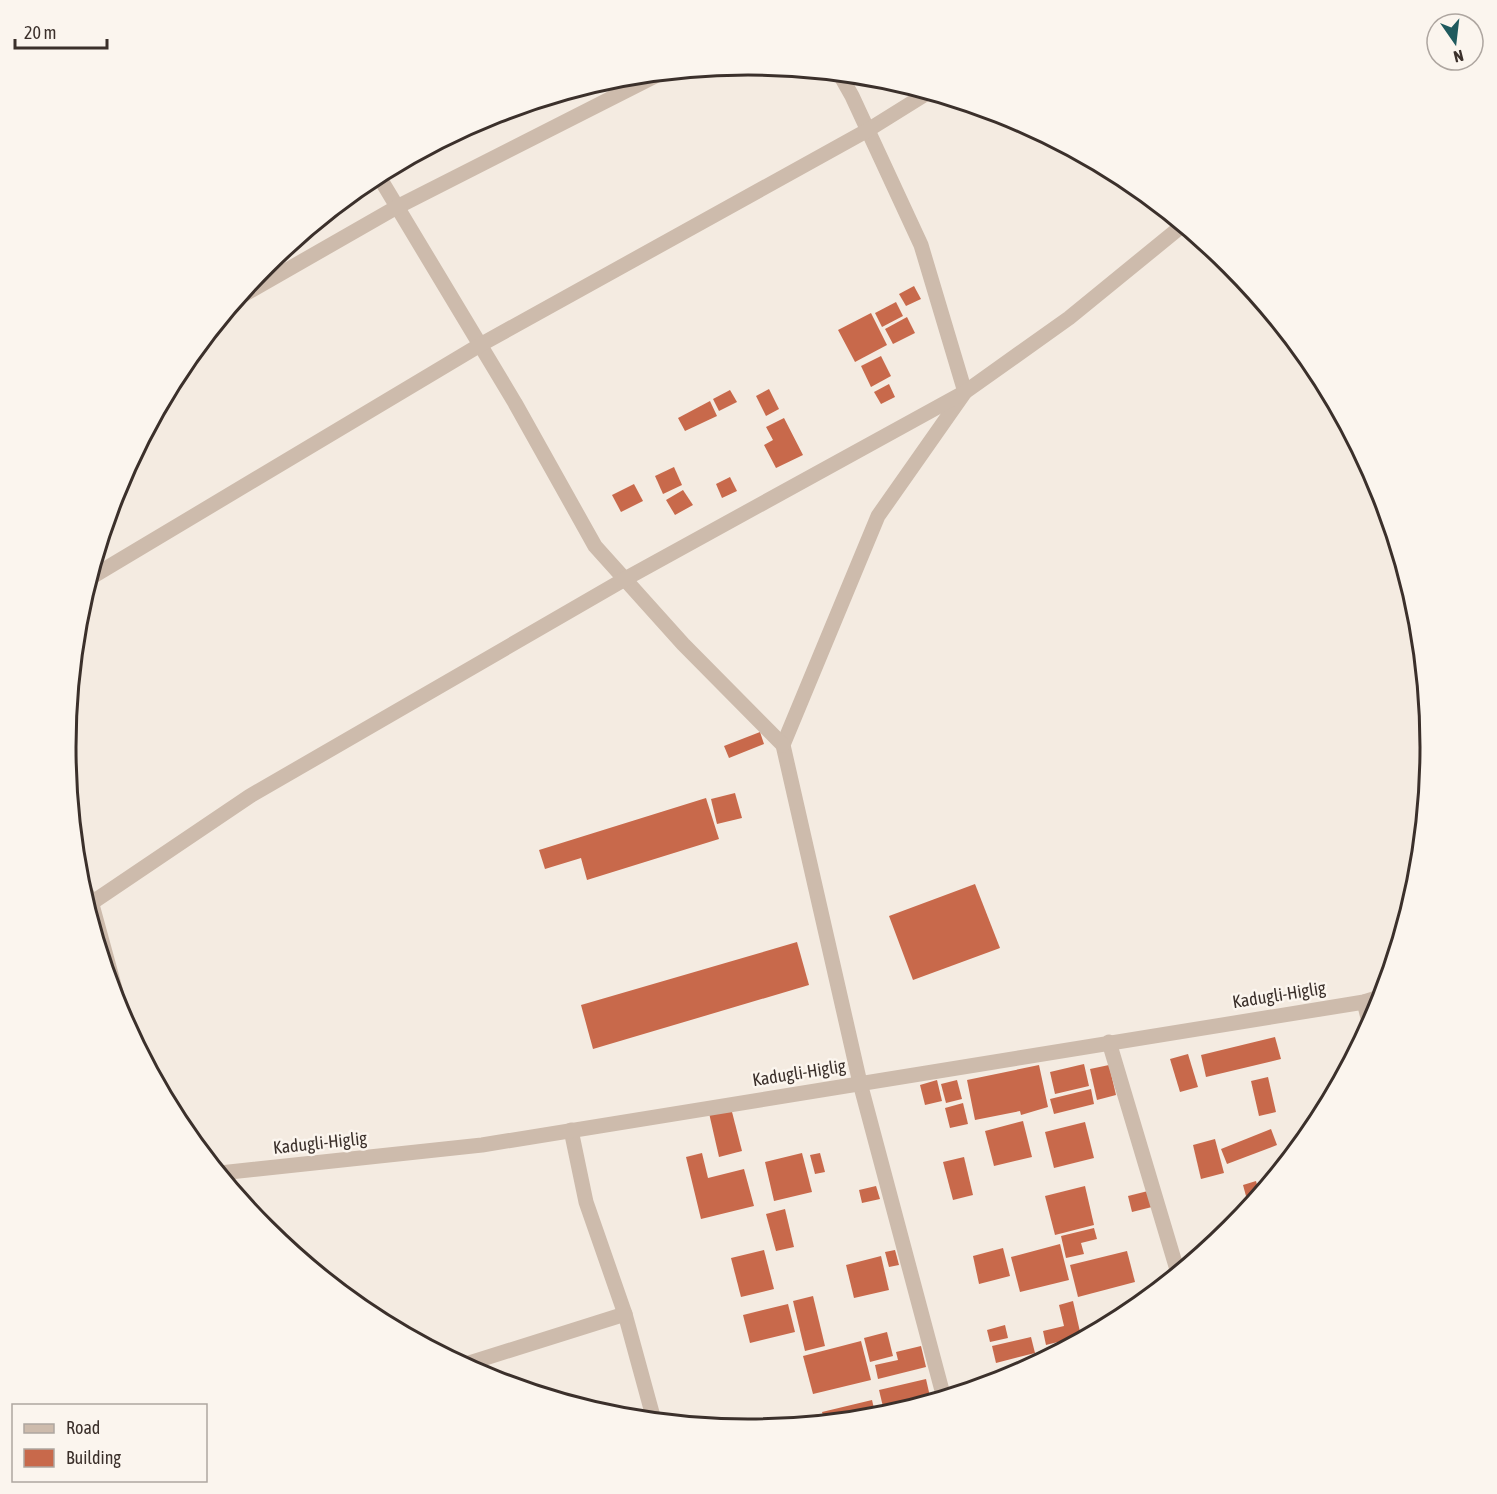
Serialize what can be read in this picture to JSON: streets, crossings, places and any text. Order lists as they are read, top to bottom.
{
  "streets": {
    "street": ["Kadugli-Higlig"]
  },
  "legend": ["Road", "Building"],
  "scale_bar": "20 m",
  "north": "bottom"
}
